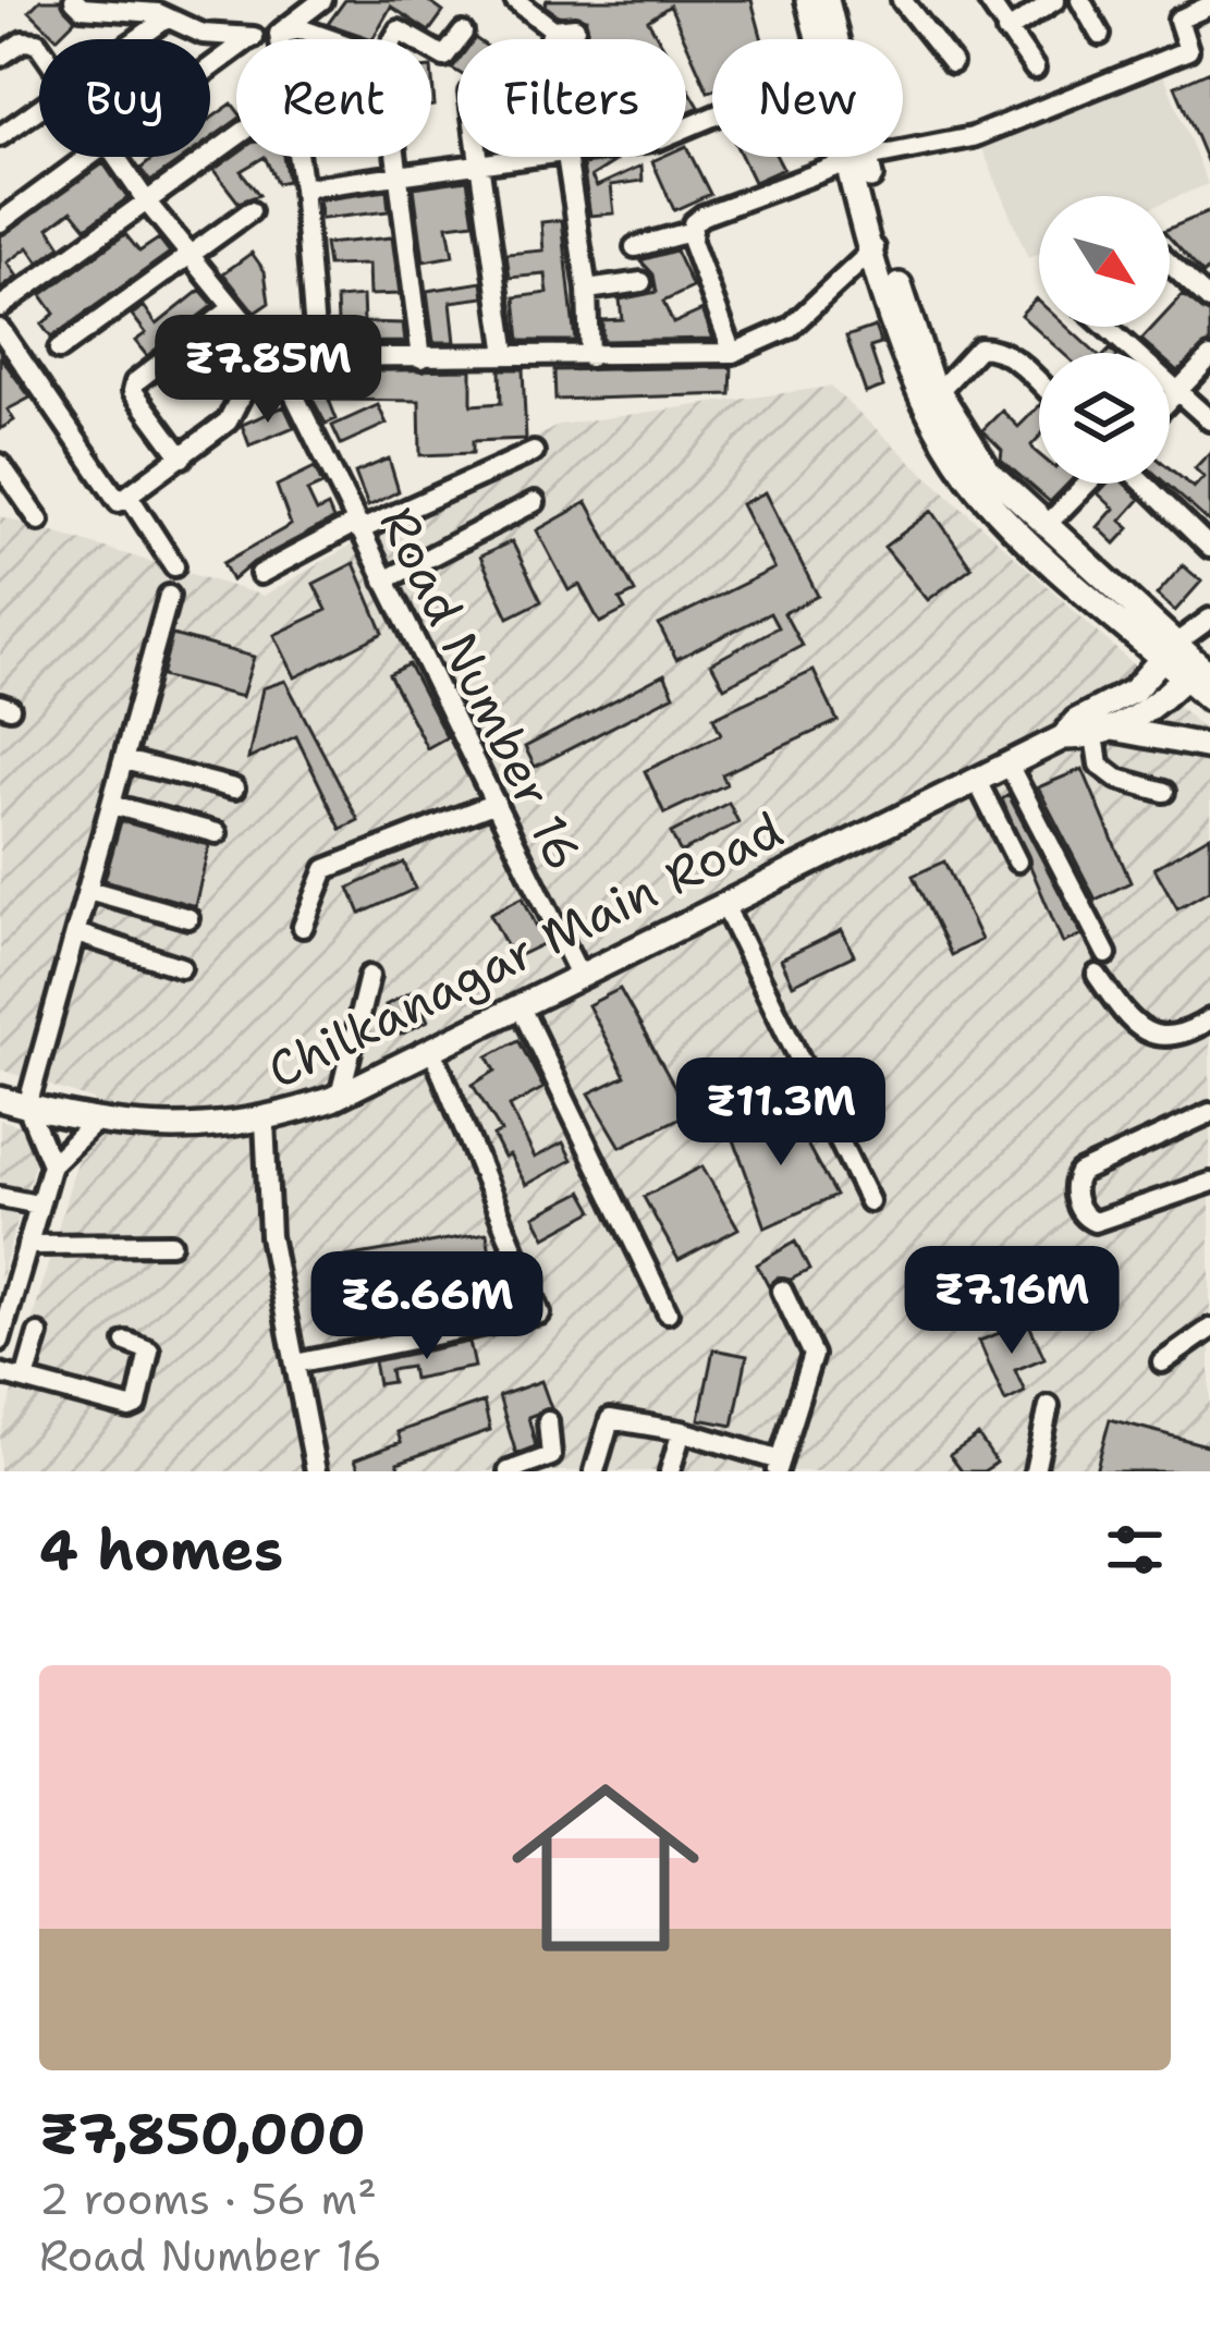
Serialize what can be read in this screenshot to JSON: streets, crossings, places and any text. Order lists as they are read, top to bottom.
{
  "streets": {
    "main road": ["Chilkanagar Main Road"],
    "street": ["Road Number 16"]
  },
  "crossings": [
    ["Road Number 16", "Chilkanagar Main Road"]
  ],
  "north": "bottom right",
  "page": {
    "chip": [
      "Buy",
      "Rent",
      "Filters",
      "New"
    ],
    "price": [
      "₹7.85M",
      "₹11.3M",
      "₹7.16M",
      "₹6.66M"
    ],
    "heading": "4 homes",
    "list": [
      {
        "name": "₹7,850,000",
        "note": "2 rooms · 56 m² · Road Number 16"
      }
    ]
  }
}
